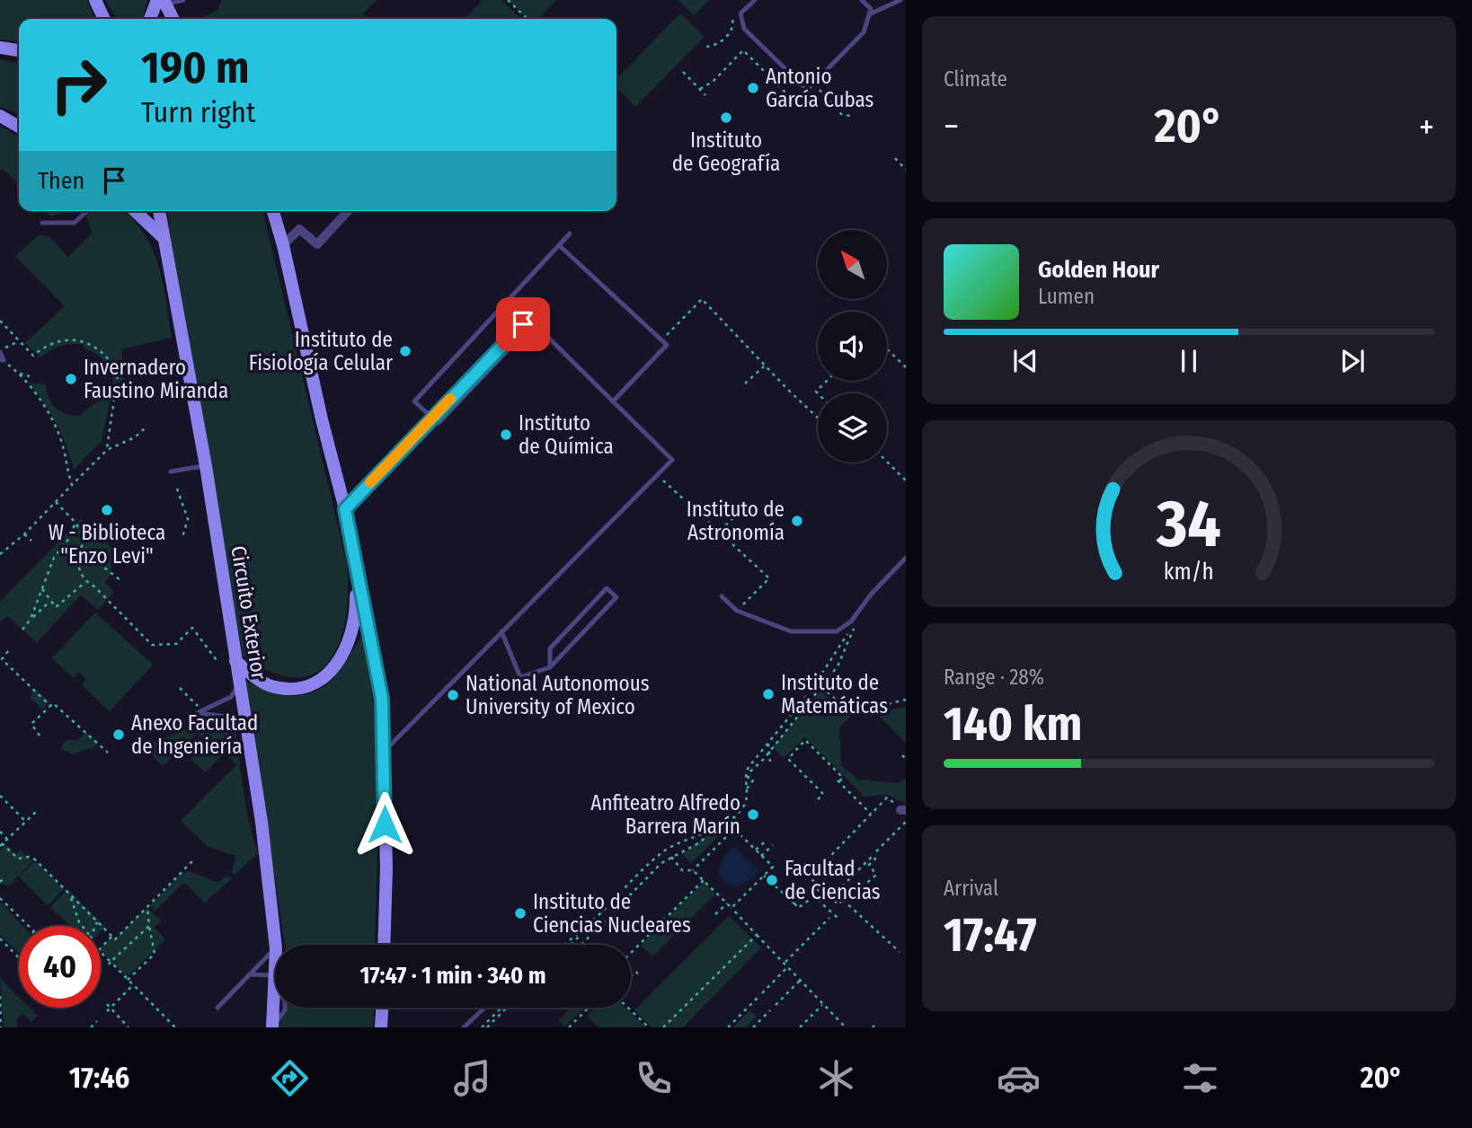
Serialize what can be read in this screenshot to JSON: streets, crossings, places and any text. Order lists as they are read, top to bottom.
{
  "streets": {
    "street": ["Circuito Exterior"]
  },
  "places": [
    "Antonio García Cubas",
    "Instituto de Geografía",
    "Instituto de Fisiología Celular",
    "Invernadero Faustino Miranda",
    "Instituto de Química",
    "W - Biblioteca \"Enzo Levi\"",
    "Instituto de Astronomía",
    "Instituto de Matemáticas",
    "National Autonomous University of Mexico",
    "Anexo Facultad de Ingeniería",
    "Anfiteatro Alfredo Barrera Marín",
    "Facultad de Ciencias",
    "Instituto de Ciencias Nucleares"
  ],
  "north": "top left",
  "page": {
    "tile": [
      "Climate",
      ["Range · 28%", "140 km"],
      ["Arrival", "17:47"]
    ],
    "turn": ["190 m", "Turn right"],
    "heat": ["−", "20°", "+"],
    "then": "Then",
    "song": ["Golden Hour", "Lumen"],
    "limit": "40",
    "trip": "17:47 · 1 min · 340 m",
    "tabs": ["17:46", "20°"],
    "gauge": ["34", "km/h"]
  }
}
